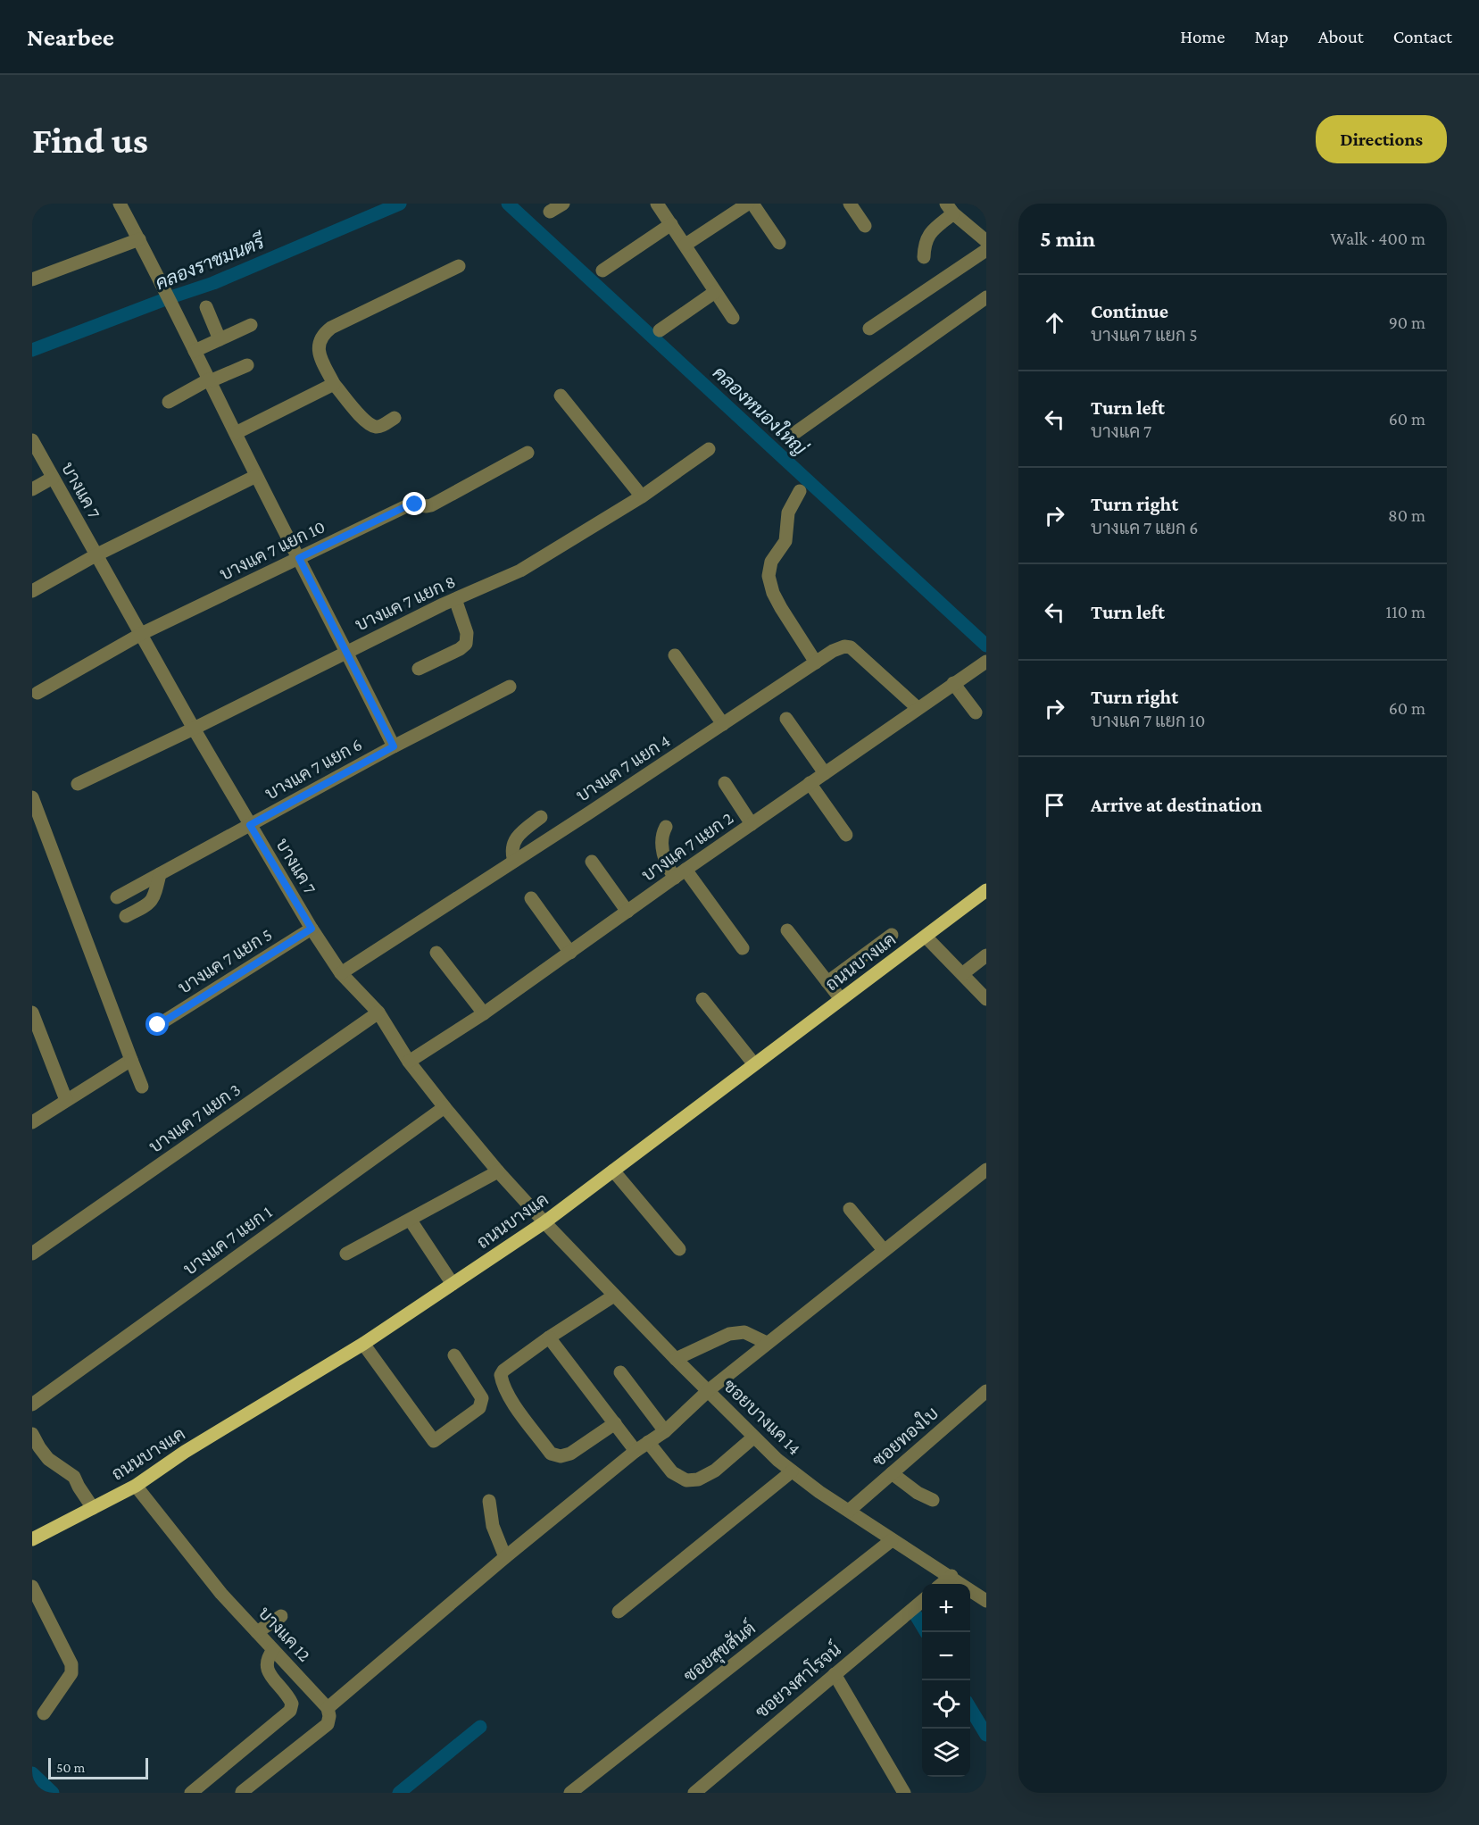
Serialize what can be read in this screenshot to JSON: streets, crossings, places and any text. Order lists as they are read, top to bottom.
{
  "streets": {
    "main road": ["ถนนบางแค"],
    "street": [
      "บางแค 7",
      "บางแค 7 แยก 10",
      "บางแค 7 แยก 8",
      "บางแค 7 แยก 4",
      "บางแค 7 แยก 6",
      "บางแค 7 แยก 2",
      "บางแค 7 แยก 5",
      "บางแค 7 แยก 3",
      "บางแค 7 แยก 1",
      "ซอยบางแค 14",
      "ซอยทองใบ",
      "บางแค 12",
      "ซอยสุขสันต์",
      "ซอยวงศาโรจน์"
    ]
  },
  "crossings": [
    ["บางแค 7", "บางแค 7 แยก 10"],
    ["บางแค 7", "บางแค 7 แยก 8"],
    ["บางแค 7", "บางแค 7 แยก 4"],
    ["บางแค 7", "บางแค 7 แยก 6"],
    ["บางแค 7", "บางแค 7 แยก 2"],
    ["บางแค 7", "บางแค 7 แยก 5"],
    ["บางแค 7", "ถนนบางแค"],
    ["บางแค 7", "บางแค 7 แยก 3"],
    ["บางแค 7", "บางแค 7 แยก 1"],
    ["บางแค 7", "ซอยบางแค 14"],
    ["บางแค 7 แยก 4", "บางแค 7 แยก 2"],
    ["ถนนบางแค", "ซอยบางแค 14"],
    ["ถนนบางแค", "บางแค 12"],
    ["ซอยบางแค 14", "ซอยทองใบ"],
    ["ซอยบางแค 14", "ซอยสุขสันต์"]
  ],
  "water": ["คลองราชมนตรี", "คลองหนองใหญ่"],
  "scale_bar": "50 m",
  "page": {
    "header": "Nearbee",
    "nav": [
      "Home",
      "Map",
      "About",
      "Contact"
    ],
    "buttons": "Directions",
    "title": "Find us",
    "heading": ["5 min", "Walk · 400 m"],
    "list": [
      ["Continue", "บางแค 7 แยก 5", "90 m"],
      ["Turn left", "บางแค 7", "60 m"],
      ["Turn right", "บางแค 7 แยก 6", "80 m"],
      ["Turn left", "110 m"],
      ["Turn right", "บางแค 7 แยก 10", "60 m"],
      "Arrive at destination"
    ],
    "map_buttons": ["+", "−"],
    "scale": "50 m"
  }
}
